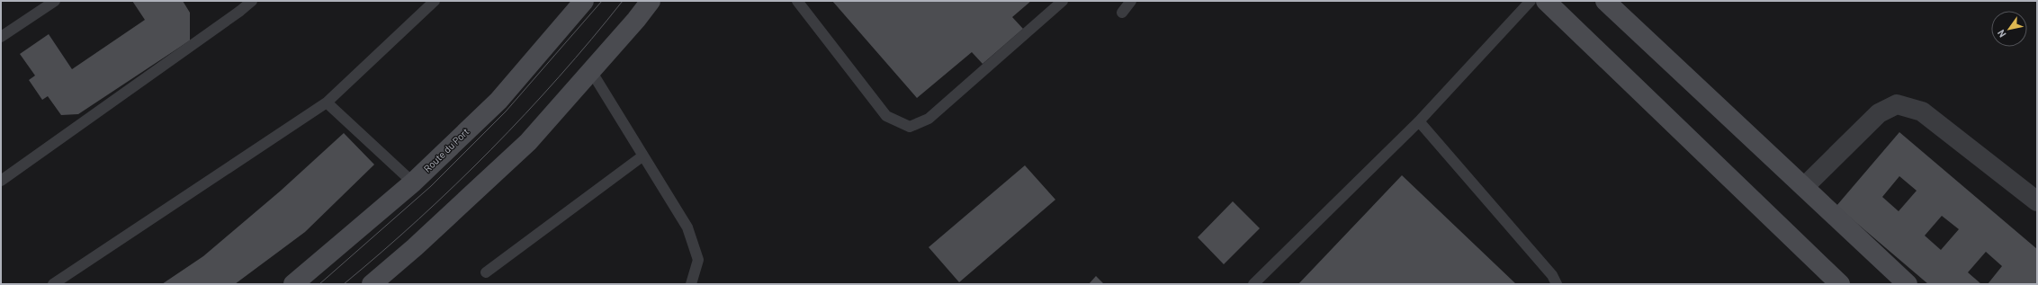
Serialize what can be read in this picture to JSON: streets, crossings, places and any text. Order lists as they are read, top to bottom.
{
  "streets": {
    "main road": ["Route du Port"]
  },
  "north": "bottom left"
}
